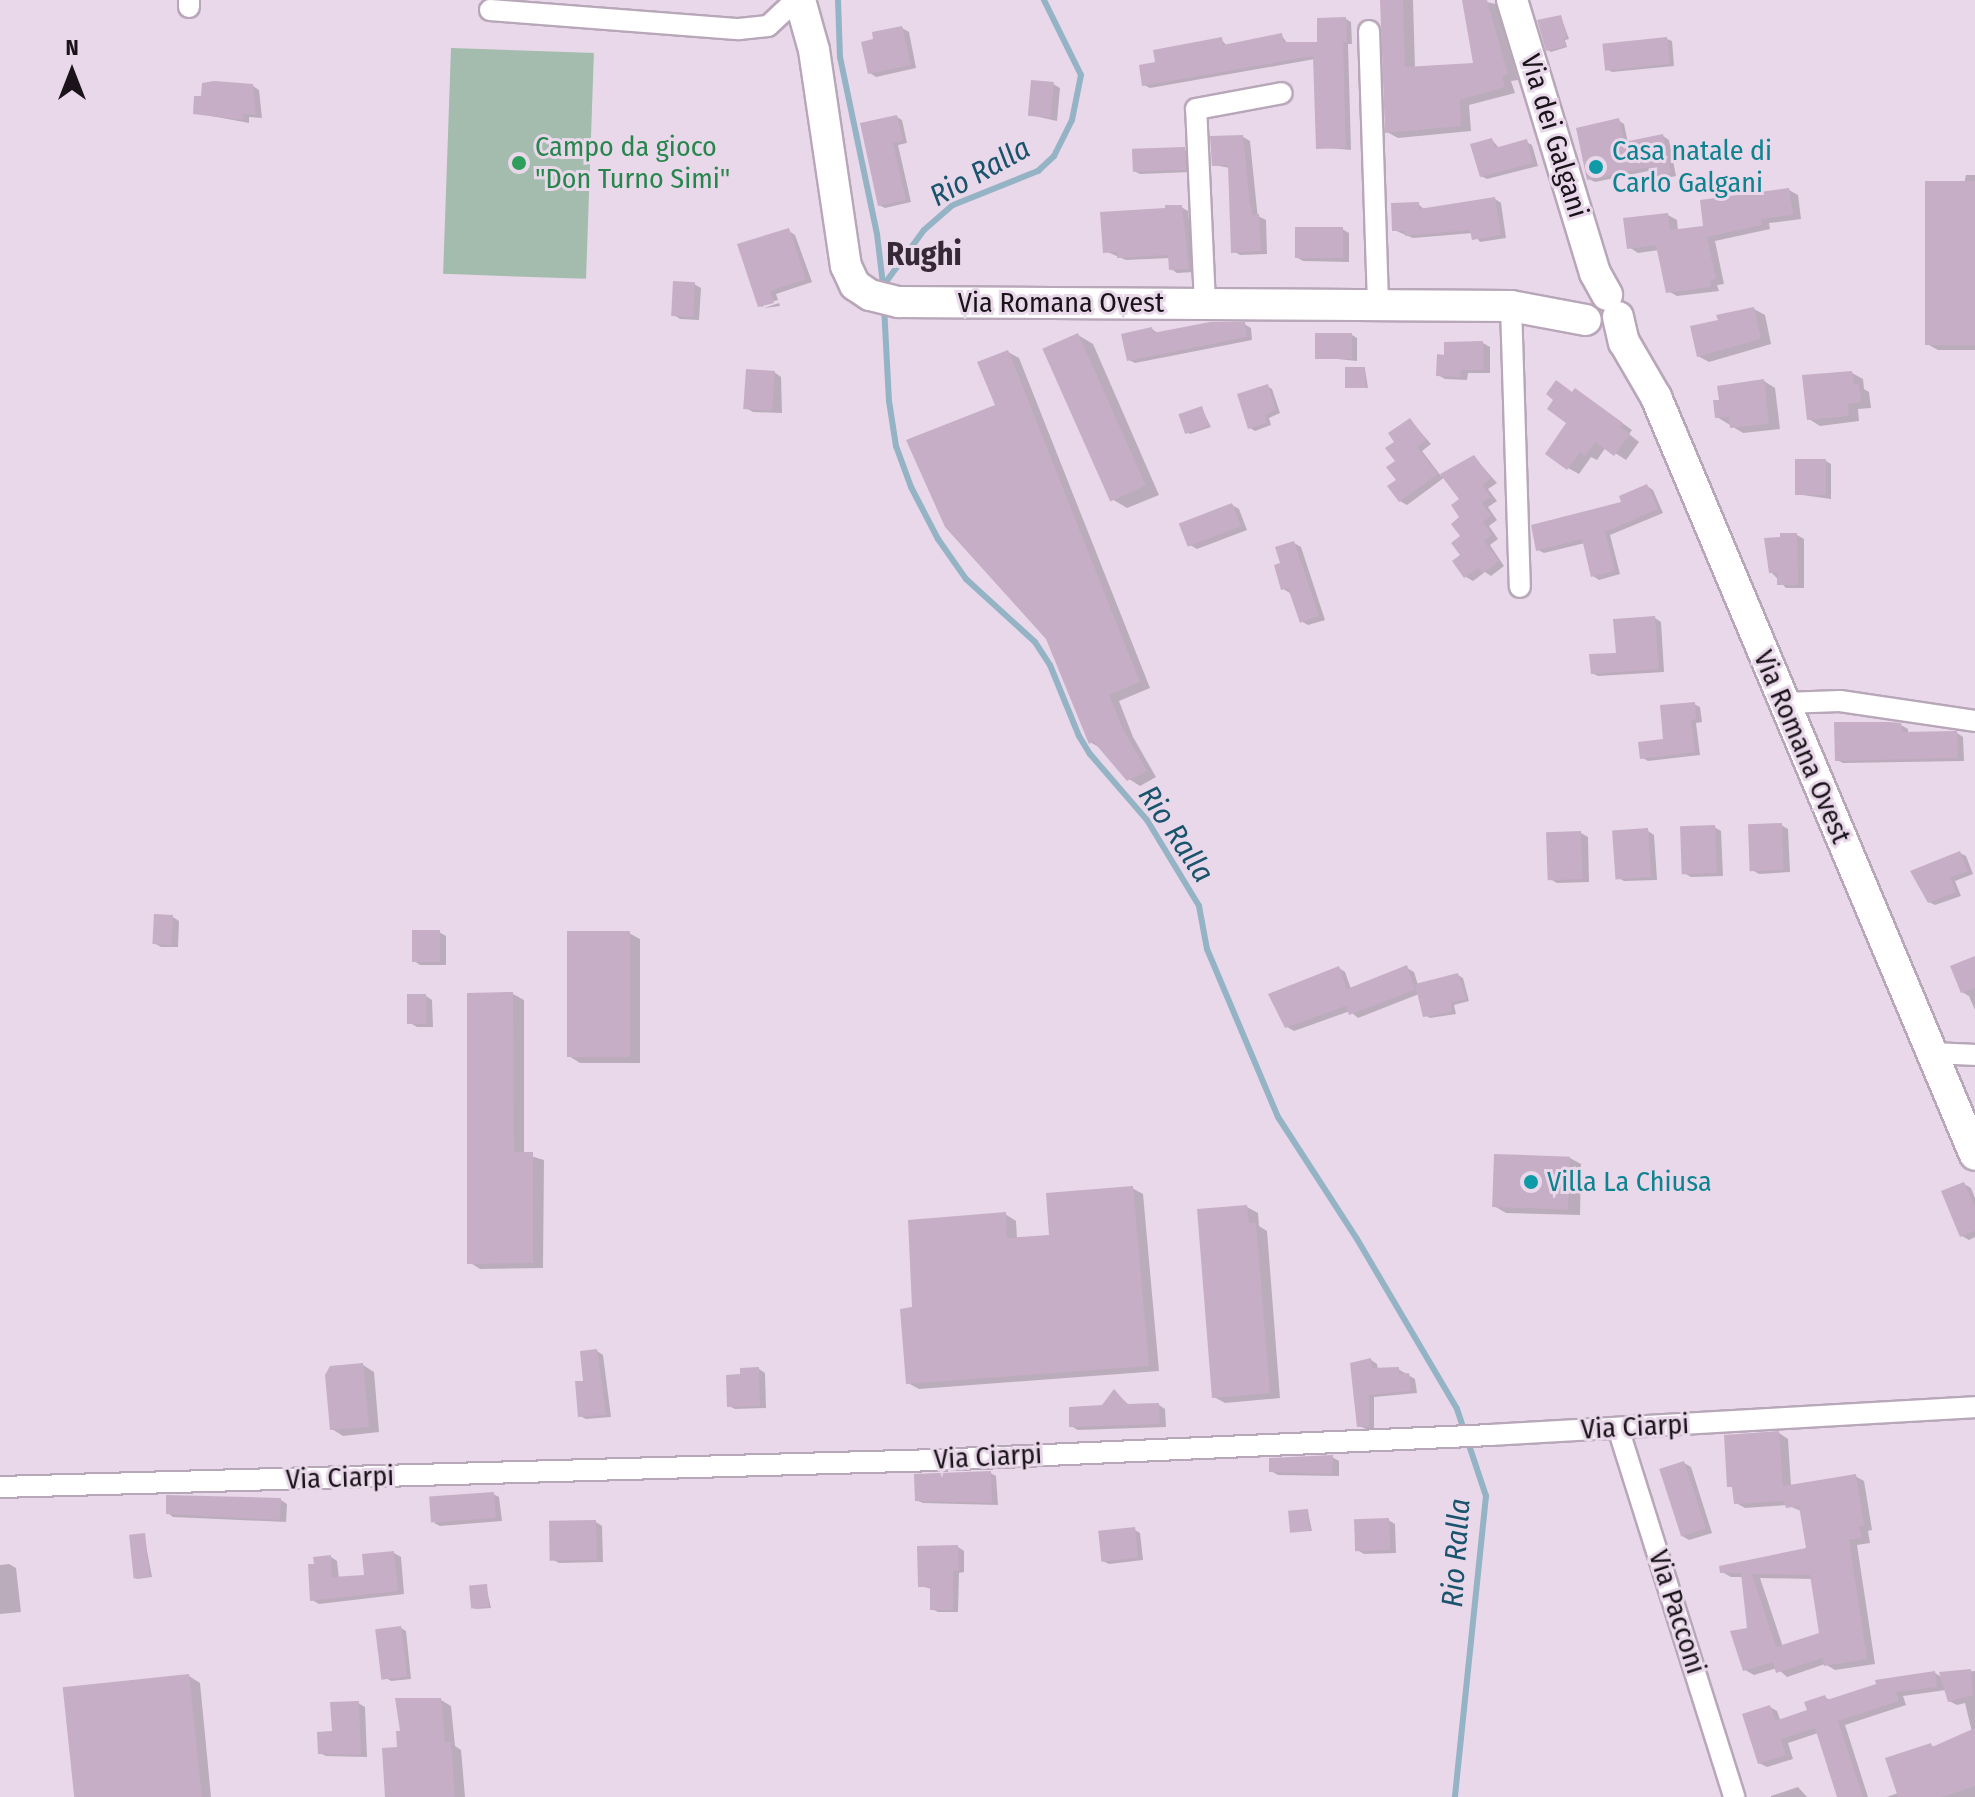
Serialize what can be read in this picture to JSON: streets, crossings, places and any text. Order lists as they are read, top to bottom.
{
  "streets": {
    "street": [
      "Via dei Galgani",
      "Via Romana Ovest",
      "Via Ciarpi",
      "Via Pacconi"
    ]
  },
  "crossings": [
    ["Via dei Galgani", "Via Romana Ovest"],
    ["Via Ciarpi", "Via Pacconi"]
  ],
  "districts": ["Rughi"],
  "water": ["Rio Ralla"],
  "places": ["Campo da gioco \"Don Turno Simi\"", "Casa natale di Carlo Galgani", "Villa La Chiusa"],
  "north": "top"
}
